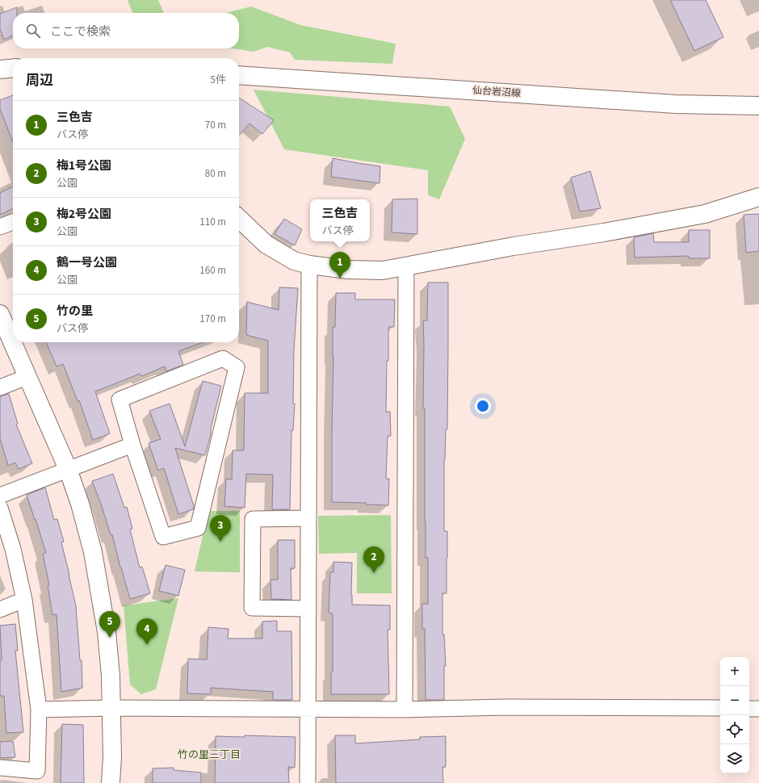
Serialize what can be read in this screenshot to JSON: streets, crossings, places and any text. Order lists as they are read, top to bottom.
{
  "streets": {
    "street": ["仙台岩沼線"]
  },
  "districts": ["竹の里三丁目"],
  "page": {
    "search": "ここで検索",
    "heading": ["周辺", "5件"],
    "list": [
      {
        "mark": "1",
        "name": "三色吉",
        "note": "バス停",
        "value": "70 m"
      },
      {
        "mark": "2",
        "name": "梅1号公園",
        "note": "公園",
        "value": "80 m"
      },
      {
        "mark": "3",
        "name": "梅2号公園",
        "note": "公園",
        "value": "110 m"
      },
      {
        "mark": "4",
        "name": "鶴一号公園",
        "note": "公園",
        "value": "160 m"
      },
      {
        "mark": "5",
        "name": "竹の里",
        "note": "バス停",
        "value": "170 m"
      }
    ],
    "popup": ["三色吉", "バス停"],
    "pins": [
      "1",
      "3",
      "2",
      "5",
      "4"
    ],
    "map_buttons": ["+", "−"]
  }
}
